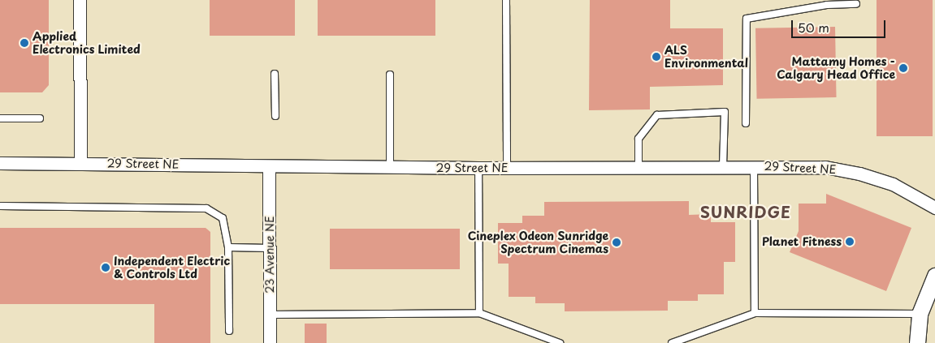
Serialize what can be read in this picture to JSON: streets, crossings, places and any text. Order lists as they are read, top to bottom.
{
  "streets": {
    "street": ["29 Street NE", "23 Avenue NE"]
  },
  "crossings": [
    ["29 Street NE", "23 Avenue NE"]
  ],
  "districts": ["SUNRIDGE"],
  "places": [
    "Applied Electronics Limited",
    "ALS Environmental",
    "Mattamy Homes - Calgary Head Office",
    "Planet Fitness",
    "Cineplex Odeon Sunridge Spectrum Cinemas",
    "Independent Electric & Controls Ltd"
  ],
  "scale_bar": "50 m"
}
